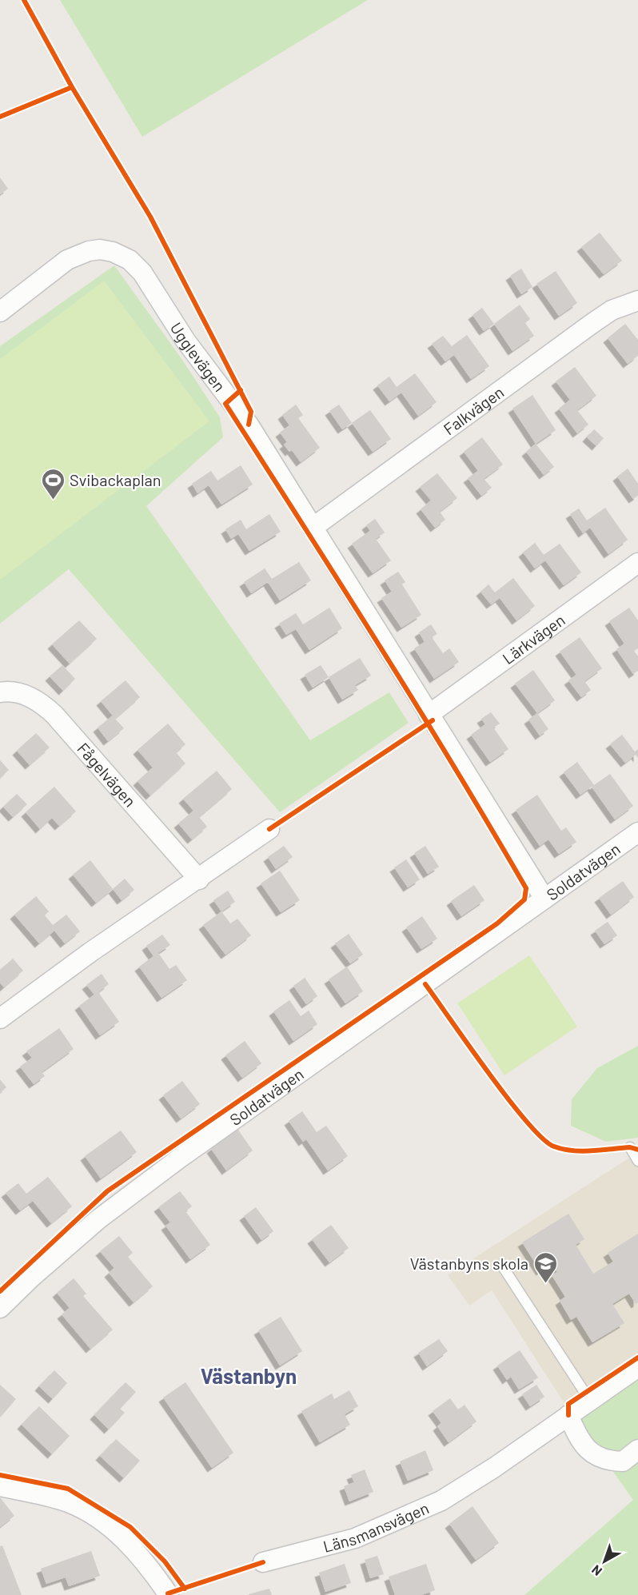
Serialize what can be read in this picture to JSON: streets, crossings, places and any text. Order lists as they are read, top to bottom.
{
  "streets": {
    "street": [
      "Ugglevägen",
      "Falkvägen",
      "Lärkvägen",
      "Fågelvägen",
      "Soldatvägen",
      "Länsmansvägen"
    ]
  },
  "crossings": [
    ["Ugglevägen", "Falkvägen"],
    ["Ugglevägen", "Lärkvägen"],
    ["Ugglevägen", "Soldatvägen"]
  ],
  "districts": ["Västanbyn"],
  "places": {
    "sports": ["Svibackaplan"],
    "school or university": ["Västanbyns skola"]
  },
  "north": "bottom left"
}
